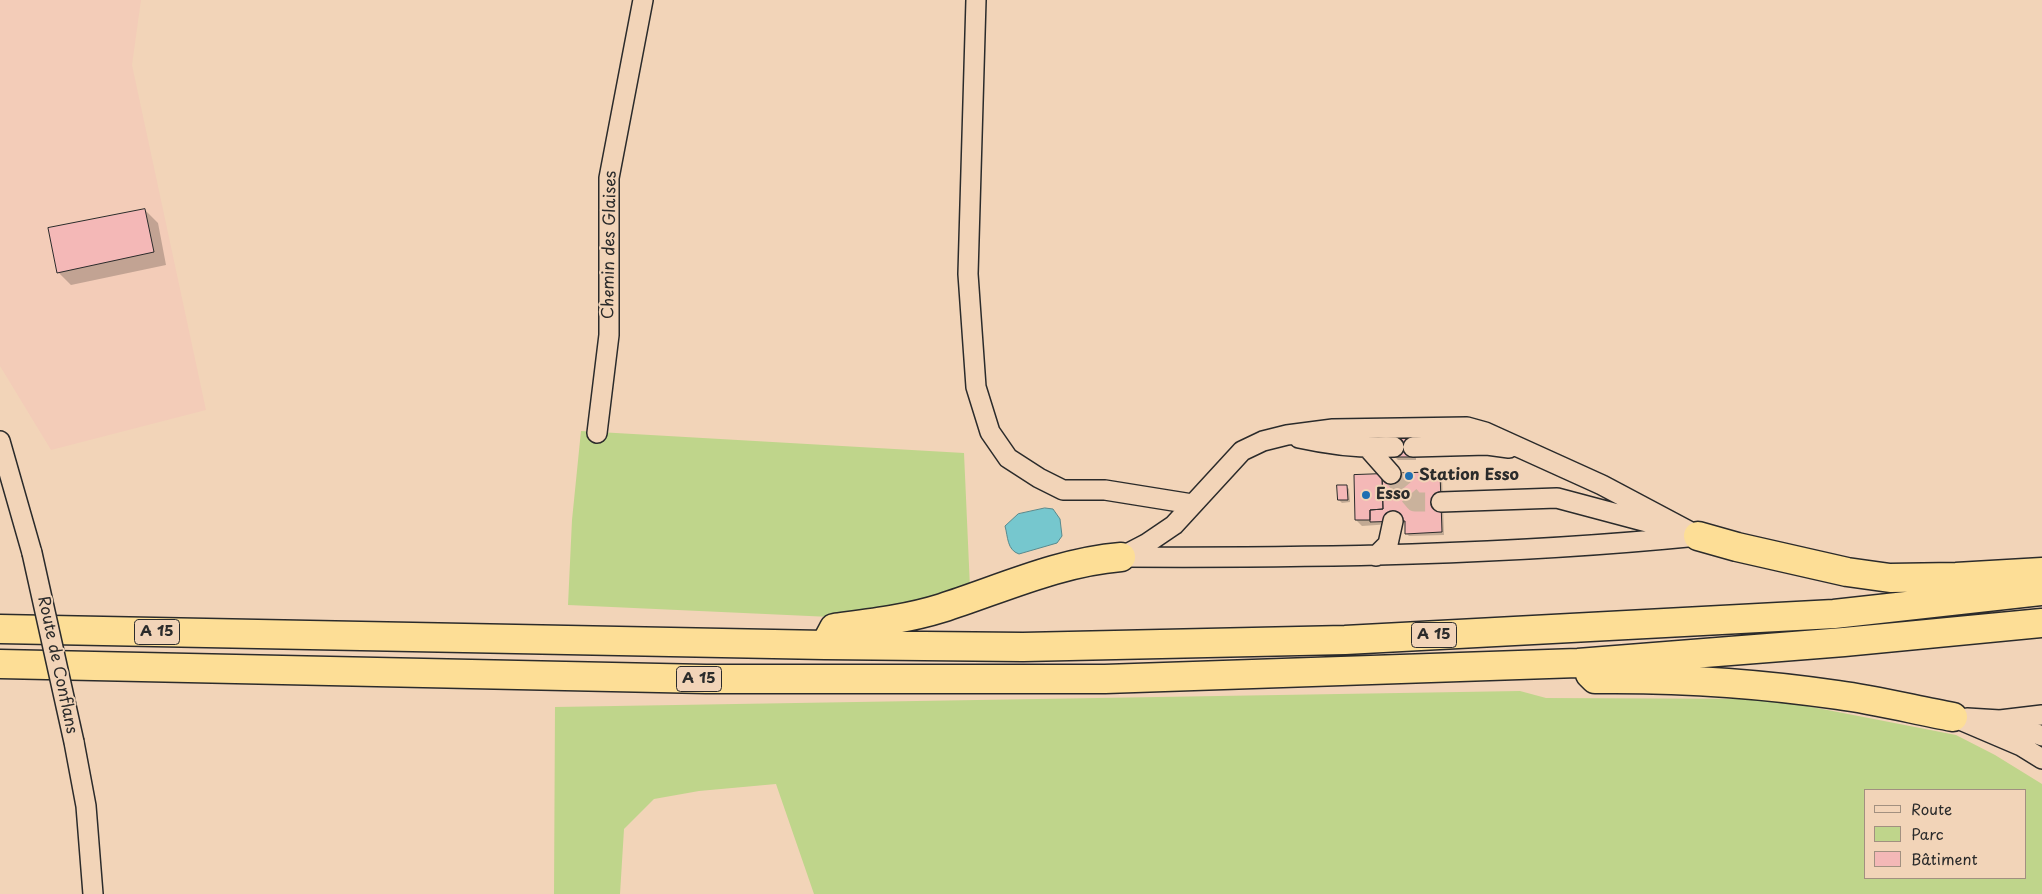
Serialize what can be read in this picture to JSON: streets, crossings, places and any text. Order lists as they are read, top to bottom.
{
  "streets": {
    "highway": ["A 15"],
    "street": ["Chemin des Glaises", "Route de Conflans"]
  },
  "places": ["Station Esso", "Esso"],
  "legend": ["Route", "Parc", "Bâtiment"]
}
